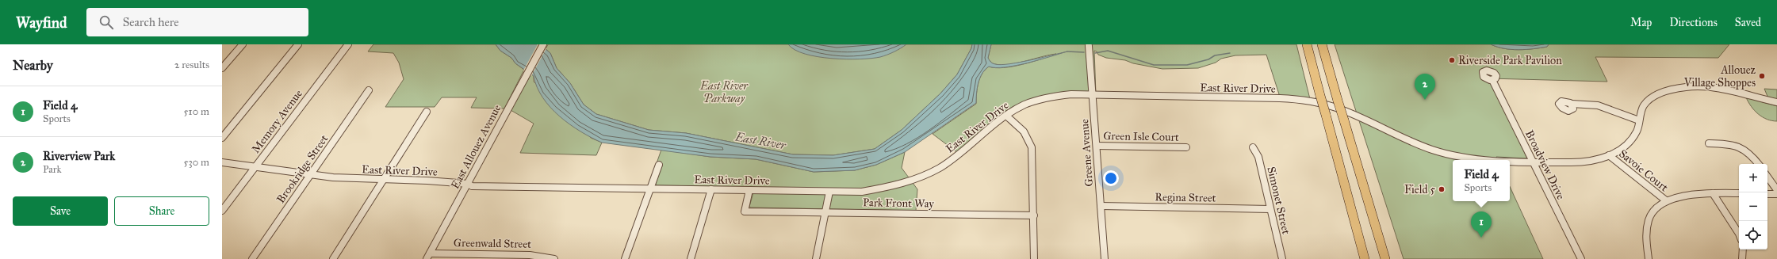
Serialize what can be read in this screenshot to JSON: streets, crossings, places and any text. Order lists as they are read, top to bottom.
{
  "streets": {
    "street": [
      "East River Drive",
      "Memory Avenue",
      "Green Isle Court",
      "East Allouez Avenue",
      "Greene Avenue",
      "Broadview Drive",
      "Brookridge Street",
      "Savoie Court",
      "Regina Street",
      "Simonet Street",
      "Park Front Way",
      "Greenwald Street"
    ]
  },
  "crossings": [
    ["East River Drive", "Memory Avenue"],
    ["East River Drive", "East Allouez Avenue"],
    ["East River Drive", "Greene Avenue"],
    ["East River Drive", "Broadview Drive"],
    ["East River Drive", "Brookridge Street"],
    ["East River Drive", "Savoie Court"],
    ["East River Drive", "Park Front Way"],
    ["Green Isle Court", "Greene Avenue"],
    ["East Allouez Avenue", "Greenwald Street"],
    ["Greene Avenue", "Regina Street"],
    ["Regina Street", "Simonet Street"]
  ],
  "water": ["East River"],
  "parks": ["East River Parkway"],
  "places": ["Riverside Park Pavilion", "Allouez Village Shoppes", "Field 5"],
  "page": {
    "header": "Wayfind",
    "search": "Search here",
    "nav": ["Map", "Directions", "Saved"],
    "heading": ["Nearby", "2 results"],
    "pins": ["2", "1"],
    "list": [
      {
        "mark": "1",
        "name": "Field 4",
        "note": "Sports",
        "value": "510 m"
      },
      {
        "mark": "2",
        "name": "Riverview Park",
        "note": "Park",
        "value": "530 m"
      }
    ],
    "popup": ["Field 4", "Sports"],
    "map_buttons": ["+", "−"],
    "buttons": ["Save", "Share"]
  }
}
